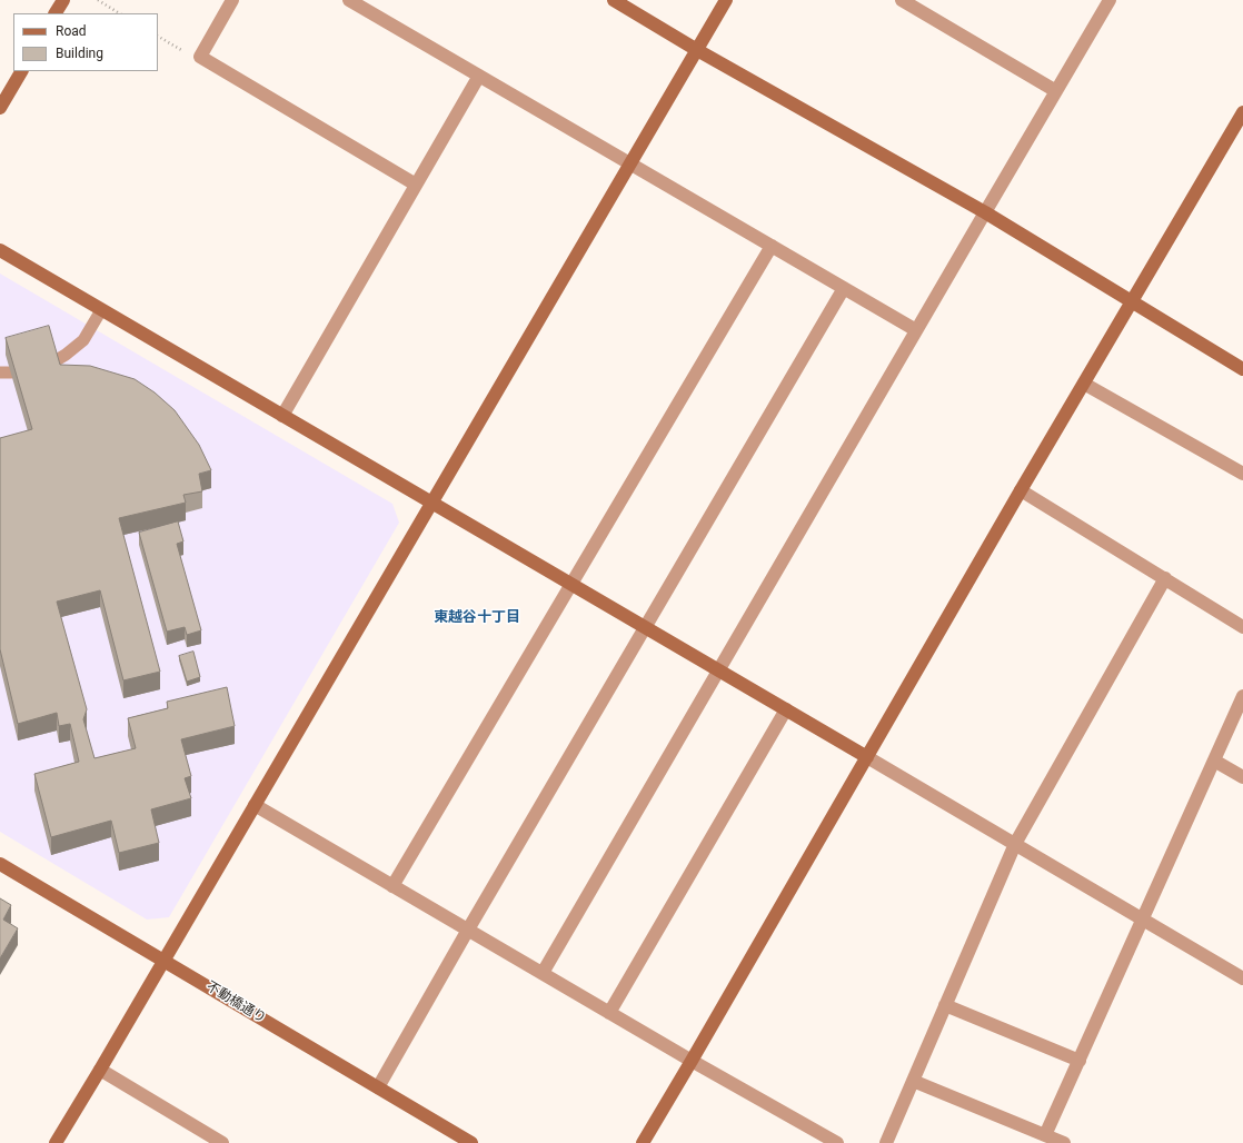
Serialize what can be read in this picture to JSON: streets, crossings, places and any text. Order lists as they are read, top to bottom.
{
  "streets": {
    "street": ["不動橋通り"]
  },
  "districts": ["東越谷十丁目"],
  "legend": ["Road", "Building"]
}
